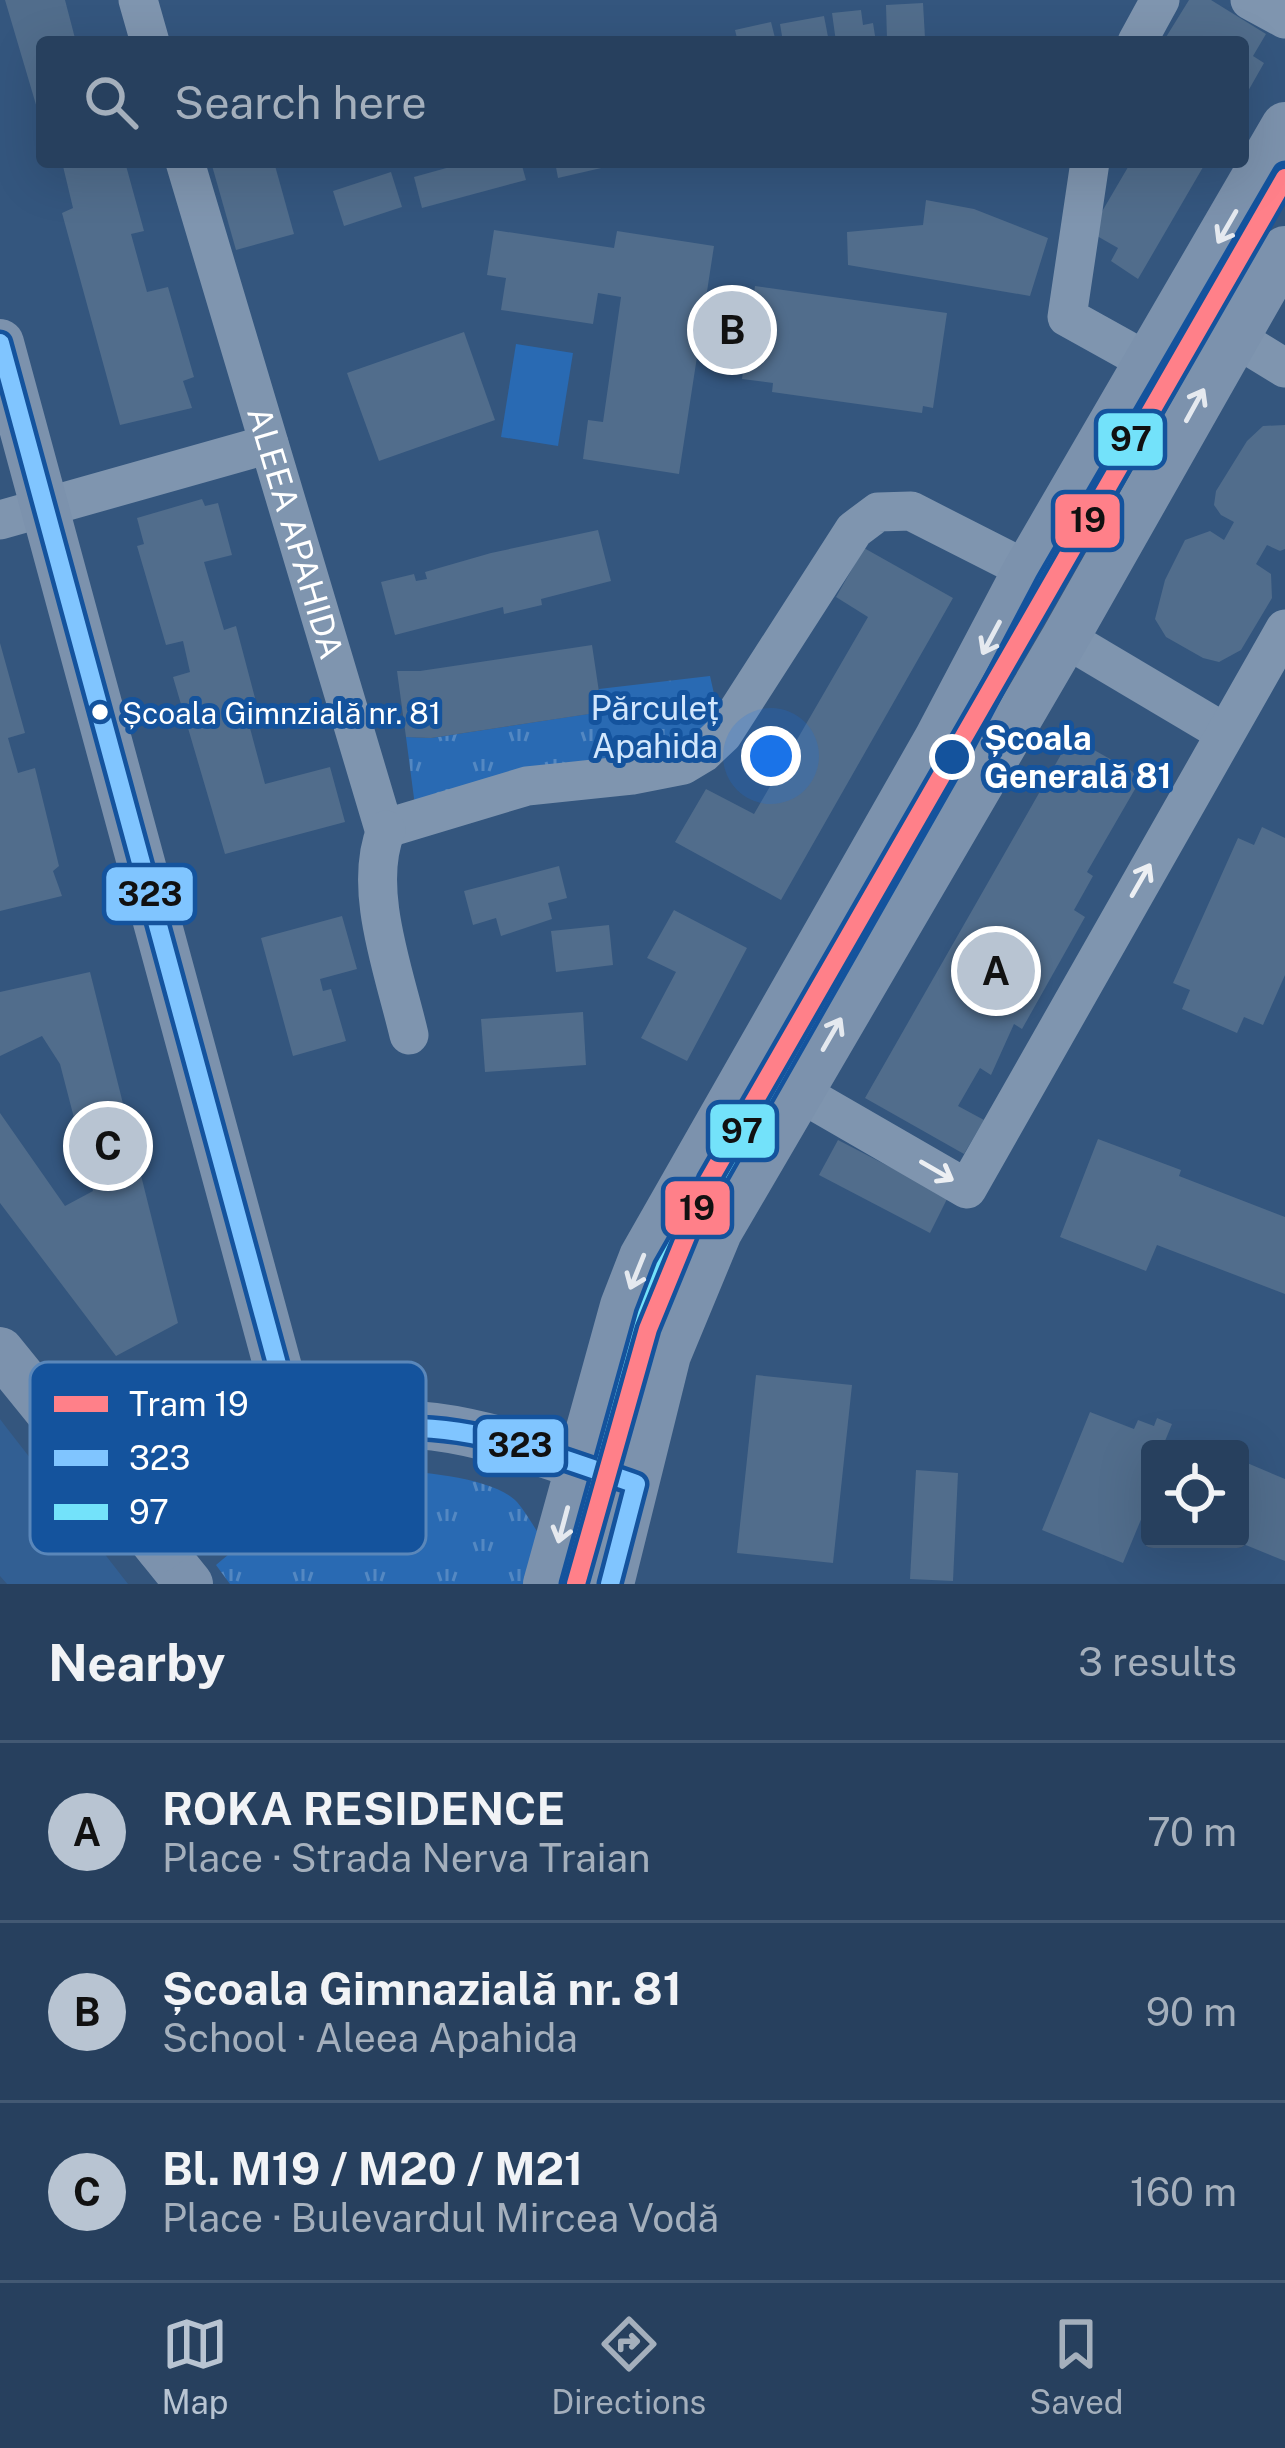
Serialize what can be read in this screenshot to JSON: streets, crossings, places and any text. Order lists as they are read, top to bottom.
{
  "streets": {
    "street": ["ALEEA APAHIDA"]
  },
  "parks": ["Părculeț Apahida"],
  "places": ["Școala Gimnzială nr. 81", "Școala Generală 81"],
  "lines": ["transit line 97", "tram line 19", "transit line 323"],
  "legend": ["Tram 19", "323", "97"],
  "page": {
    "search": "Search here",
    "pins": ["B", "A", "C"],
    "heading": ["Nearby", "3 results"],
    "list": [
      {
        "mark": "A",
        "name": "ROKA RESIDENCE",
        "note": "Place · Strada Nerva Traian",
        "value": "70 m"
      },
      {
        "mark": "B",
        "name": "Școala Gimnazială nr. 81",
        "note": "School · Aleea Apahida",
        "value": "90 m"
      },
      {
        "mark": "C",
        "name": "Bl. M19 / M20 / M21",
        "note": "Place · Bulevardul Mircea Vodă",
        "value": "160 m"
      }
    ],
    "nav": ["Map", "Directions", "Saved"]
  }
}
